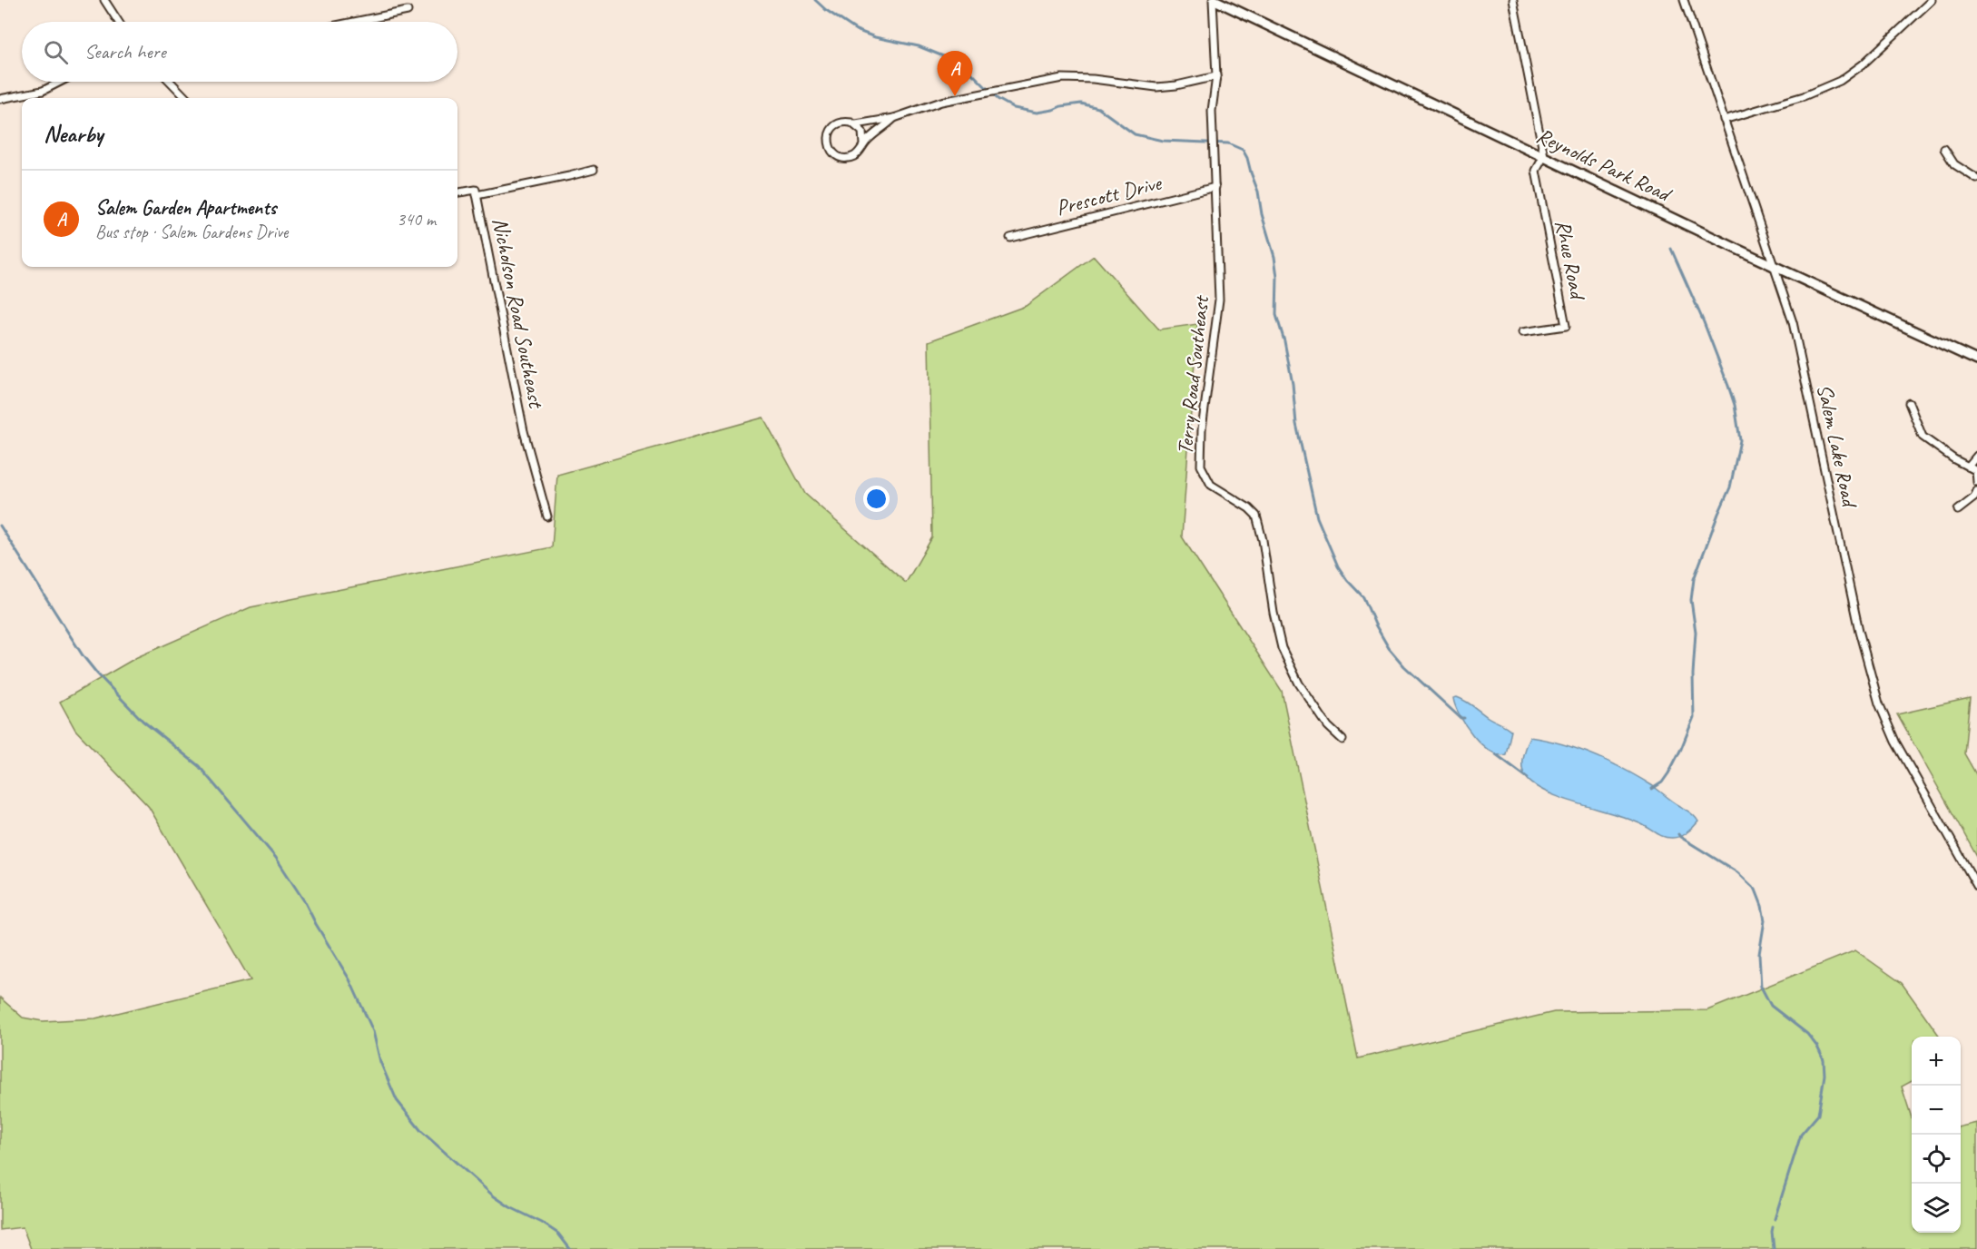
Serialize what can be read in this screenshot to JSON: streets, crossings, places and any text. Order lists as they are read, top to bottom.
{
  "streets": {
    "main road": ["Reynolds Park Road"],
    "street": [
      "Prescott Drive",
      "Rhue Road",
      "Nicholson Road Southeast",
      "Terry Road Southeast",
      "Salem Lake Road"
    ]
  },
  "crossings": [
    ["Reynolds Park Road", "Rhue Road"],
    ["Reynolds Park Road", "Terry Road Southeast"],
    ["Reynolds Park Road", "Salem Lake Road"],
    ["Prescott Drive", "Terry Road Southeast"]
  ],
  "page": {
    "search": "Search here",
    "pins": "A",
    "heading": "Nearby",
    "list": [
      {
        "mark": "A",
        "name": "Salem Garden Apartments",
        "note": "Bus stop · Salem Gardens Drive",
        "value": "340 m"
      }
    ],
    "map_buttons": ["+", "−"]
  }
}
